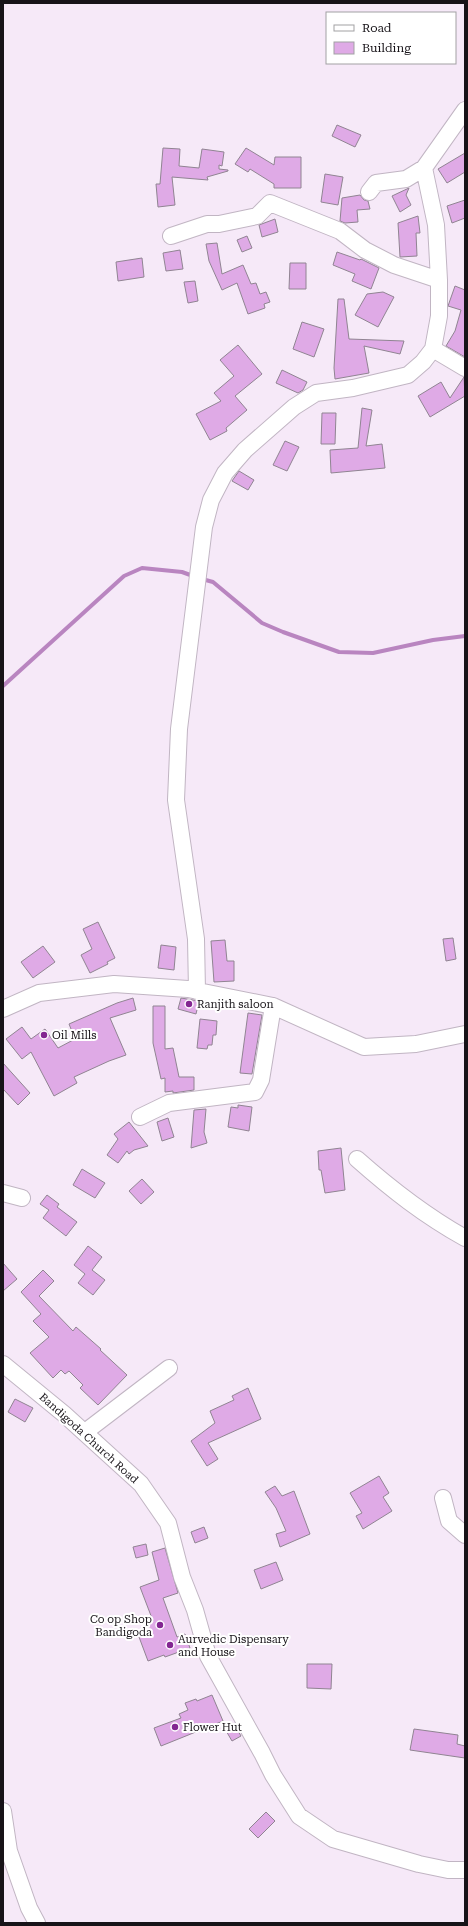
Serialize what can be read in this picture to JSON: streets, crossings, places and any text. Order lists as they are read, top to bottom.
{
  "streets": {
    "street": ["Bandigoda Church Road"]
  },
  "places": [
    "Ranjith saloon",
    "Oil Mills",
    "Co op Shop Bandigoda",
    "Aurvedic Dispensary and House",
    "Flower Hut"
  ],
  "legend": ["Road", "Building"]
}
